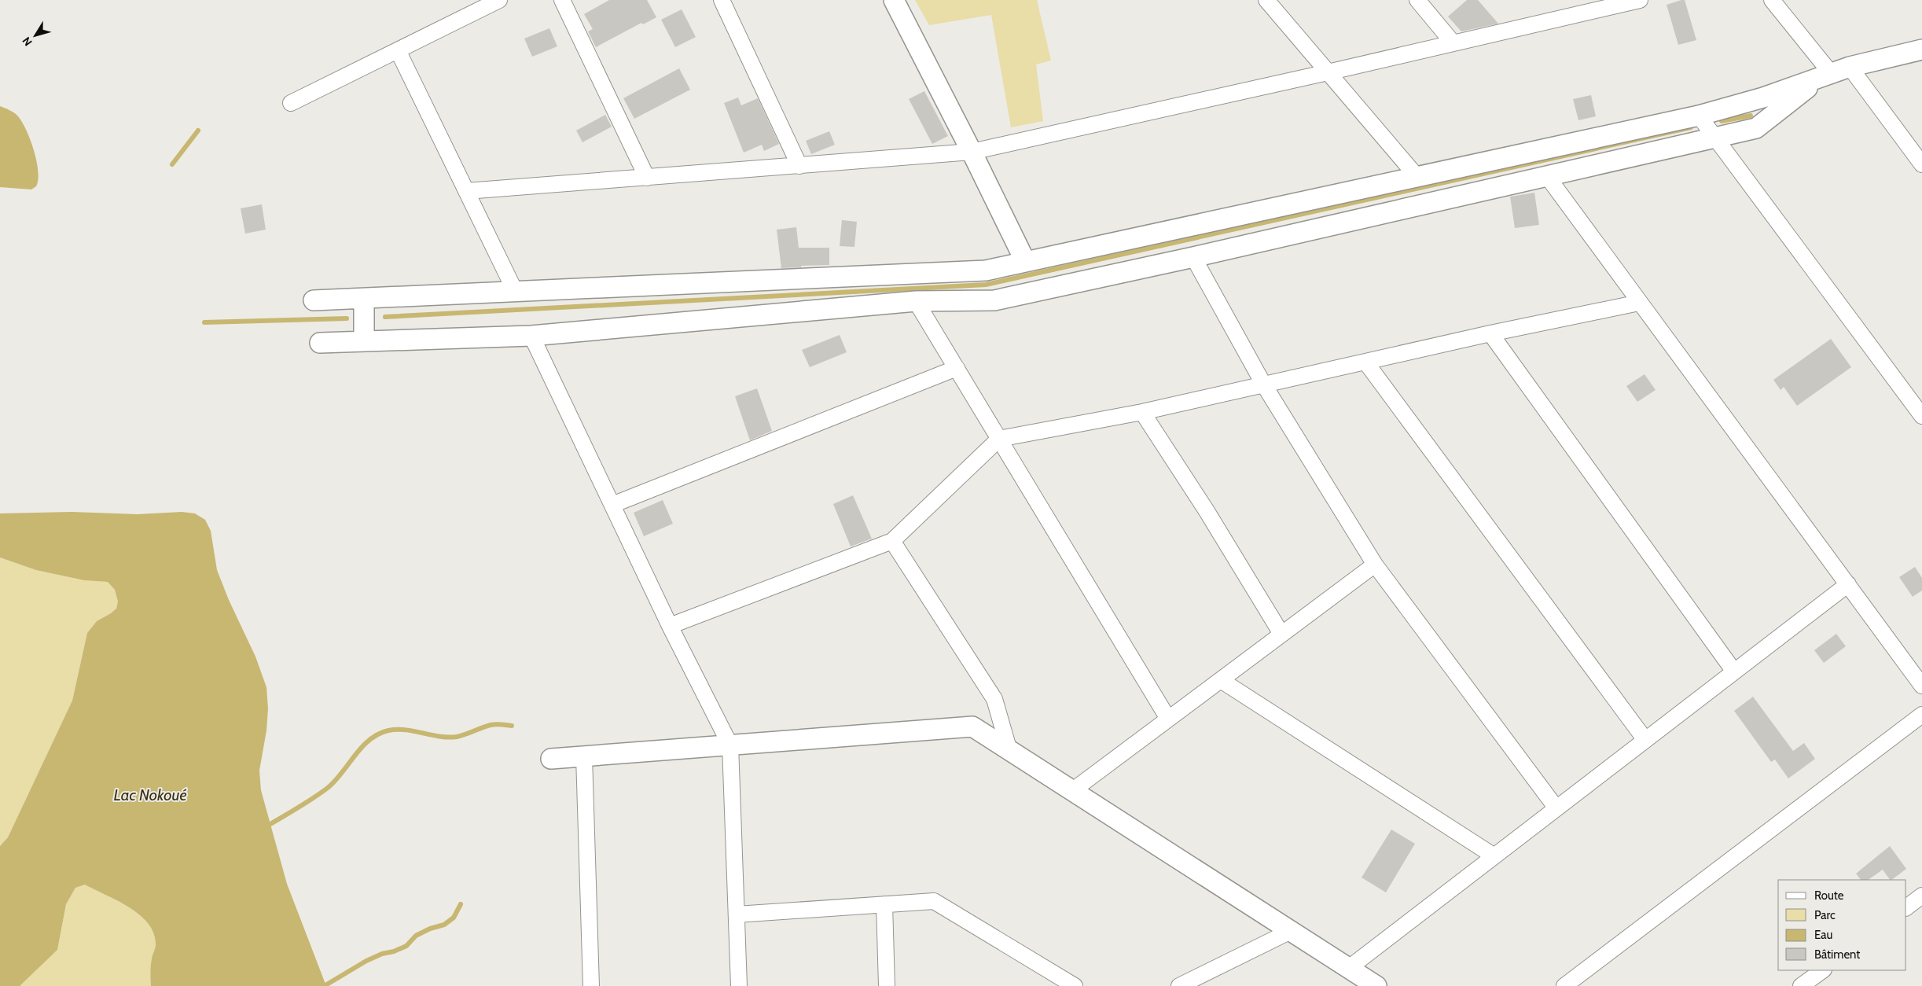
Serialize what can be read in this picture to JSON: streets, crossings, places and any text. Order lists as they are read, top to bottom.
{
  "water": ["Lac Nokoué"],
  "legend": [
    "Route",
    "Parc",
    "Eau",
    "Bâtiment"
  ],
  "north": "bottom left"
}
